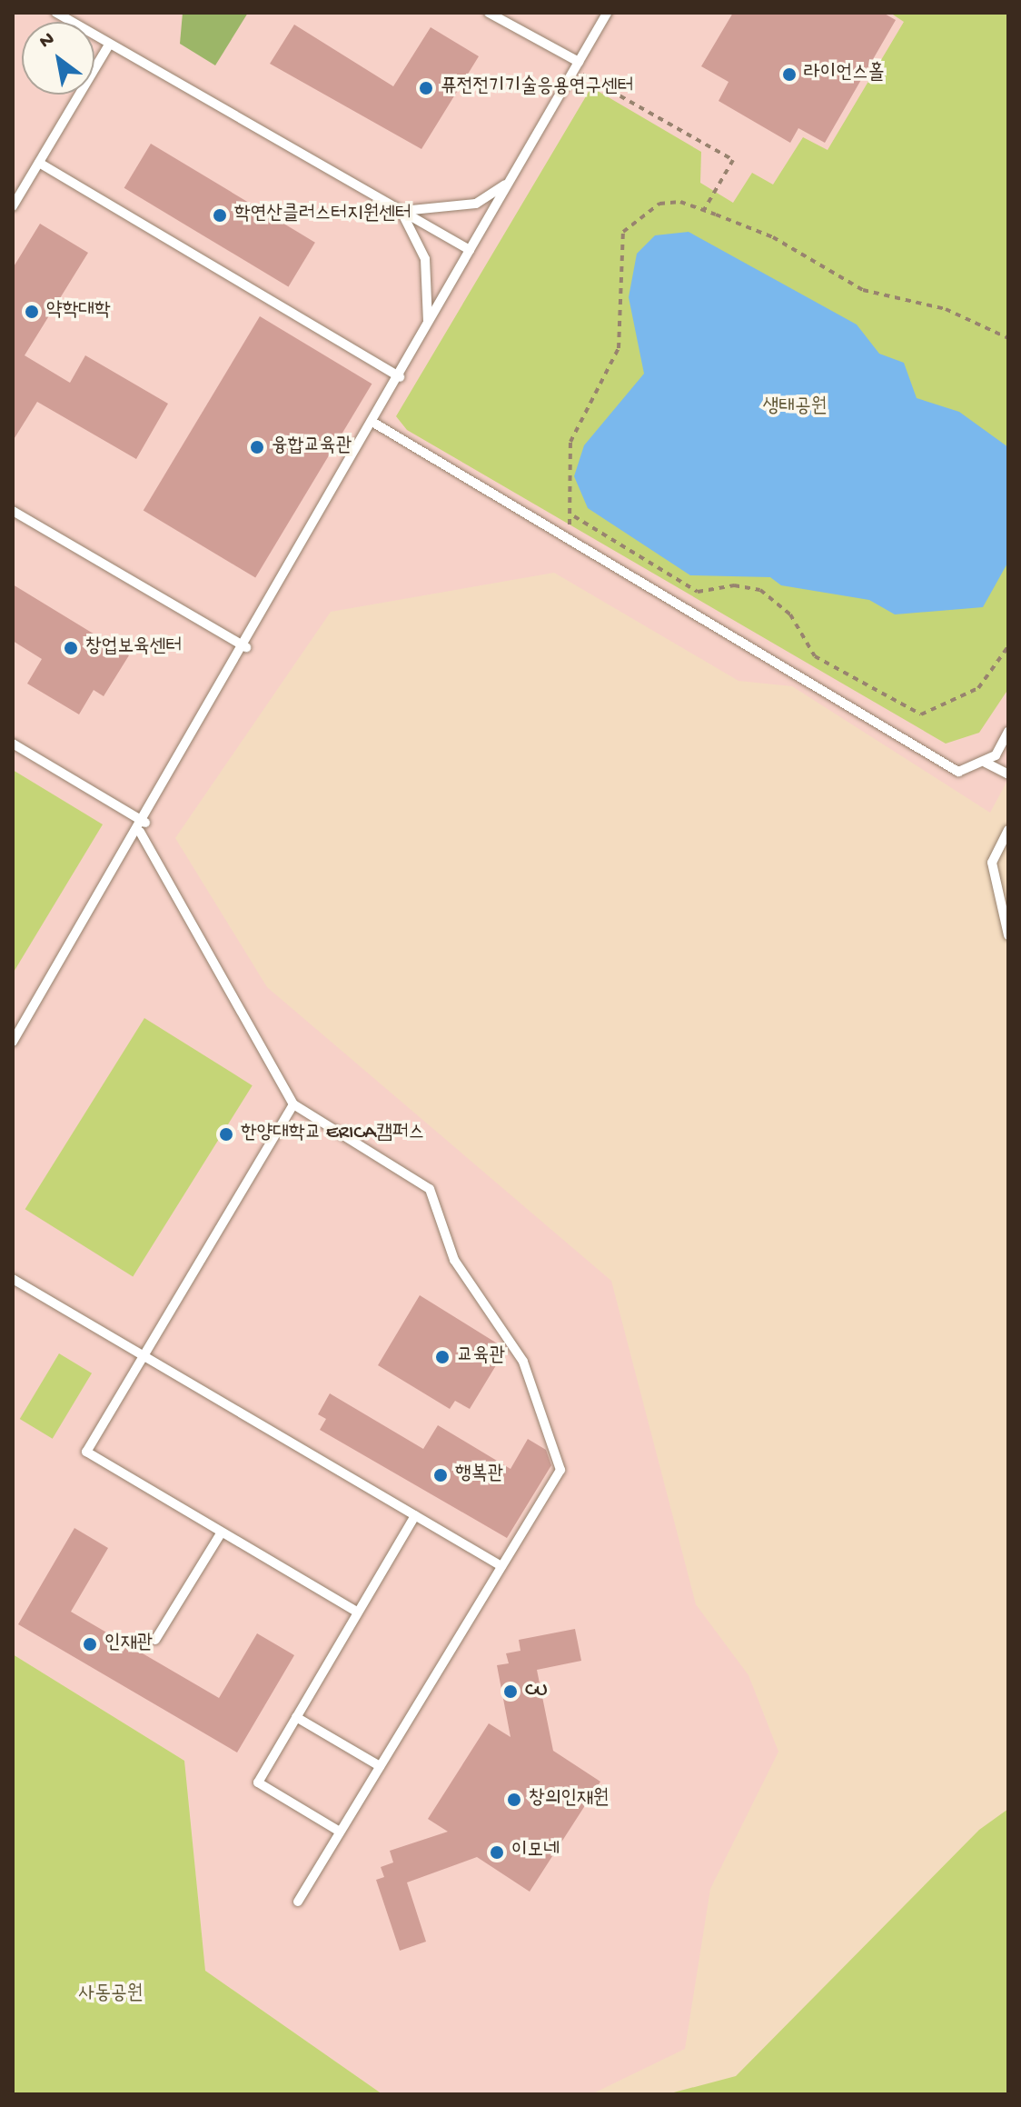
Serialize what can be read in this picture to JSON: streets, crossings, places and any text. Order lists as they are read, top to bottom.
{
  "parks": ["생태공원", "사동공원"],
  "places": [
    "라이언스홀",
    "퓨전전기기술응용연구센터",
    "학연산클러스터지원센터",
    "약학대학",
    "융합교육관",
    "창업보육센터",
    "한양대학교 ERICA캠퍼스",
    "교육관",
    "행복관",
    "인재관",
    "CU",
    "창의인재원",
    "이모네"
  ],
  "north": "top left"
}
